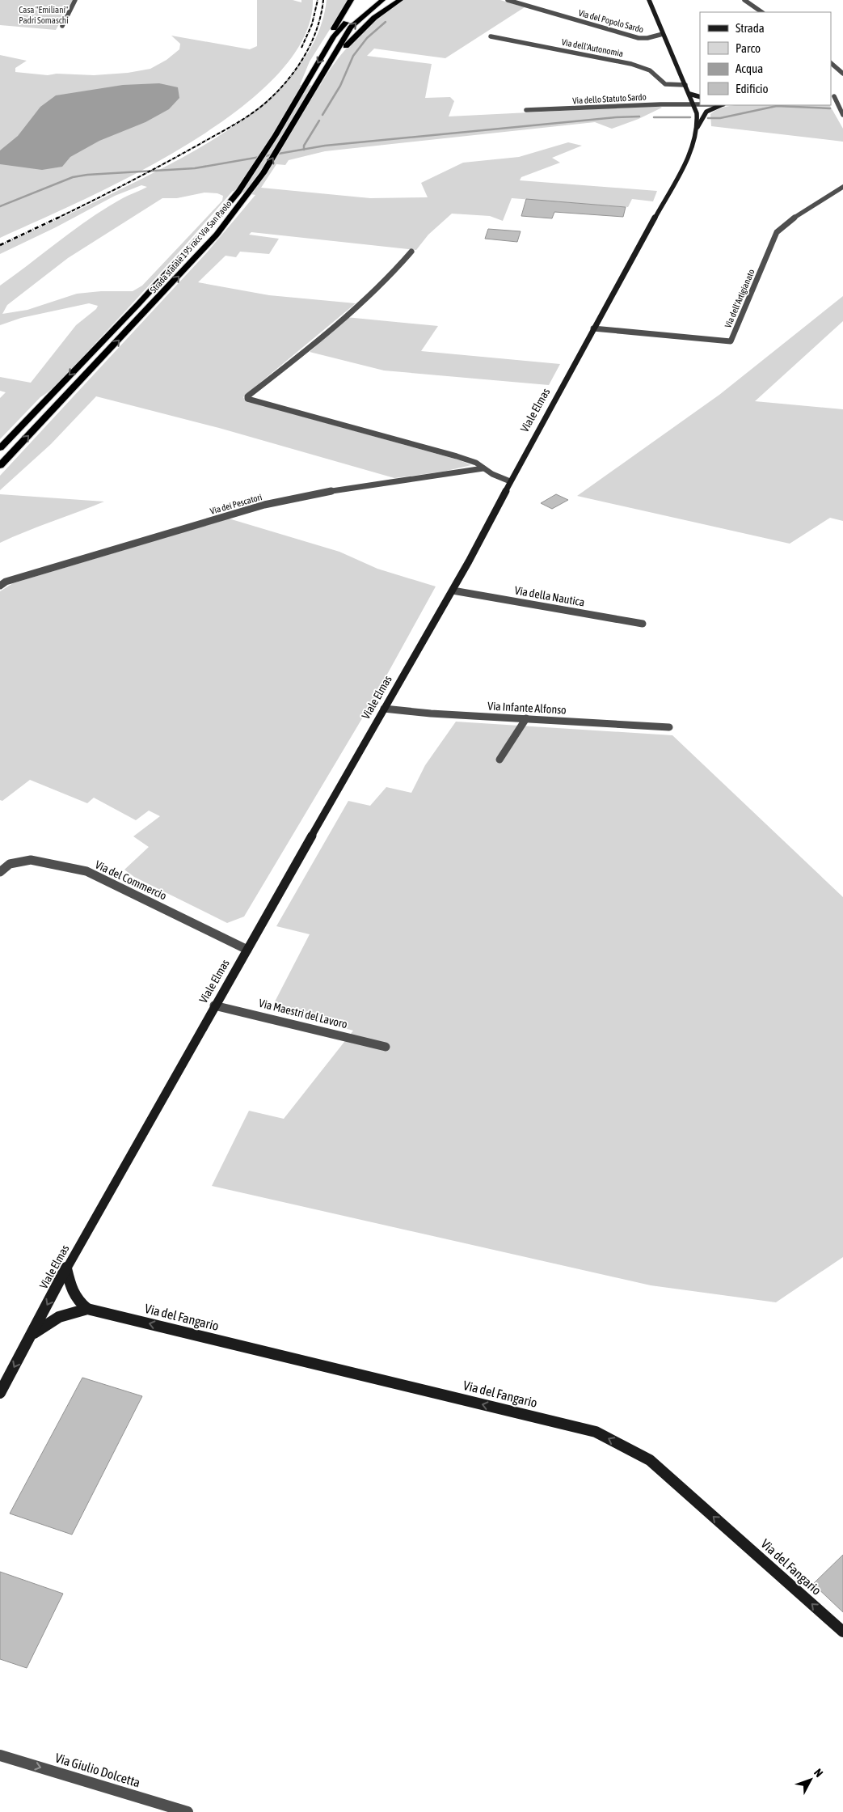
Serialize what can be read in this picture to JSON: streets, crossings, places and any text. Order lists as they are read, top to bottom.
{
  "streets": {
    "highway": ["Strada statale 195 racc Via San Paolo"],
    "main road": ["Viale Elmas", "Via del Fangario"],
    "street": [
      "Via del Popolo Sardo",
      "Via dell'Autonomia",
      "Via dello Statuto Sardo",
      "Via dell'Artigianato",
      "Via dei Pescatori",
      "Via della Nautica",
      "Via Infante Alfonso",
      "Via del Commercio",
      "Via Maestri del Lavoro",
      "Via Giulio Dolcetta"
    ]
  },
  "crossings": [
    ["Via del Popolo Sardo", "Viale Elmas"],
    ["Via dell'Autonomia", "Viale Elmas"],
    ["Via dello Statuto Sardo", "Viale Elmas"],
    ["Via dell'Artigianato", "Viale Elmas"],
    ["Viale Elmas", "Via della Nautica"],
    ["Viale Elmas", "Via Infante Alfonso"],
    ["Viale Elmas", "Via del Commercio"],
    ["Viale Elmas", "Via Maestri del Lavoro"],
    ["Viale Elmas", "Via del Fangario"]
  ],
  "one_way": ["Via del Fangario", "Via Giulio Dolcetta"],
  "parks": ["Casa \"Emiliani\" Padri Somaschi"],
  "legend": [
    "Strada",
    "Parco",
    "Acqua",
    "Edificio"
  ],
  "north": "top right"
}
